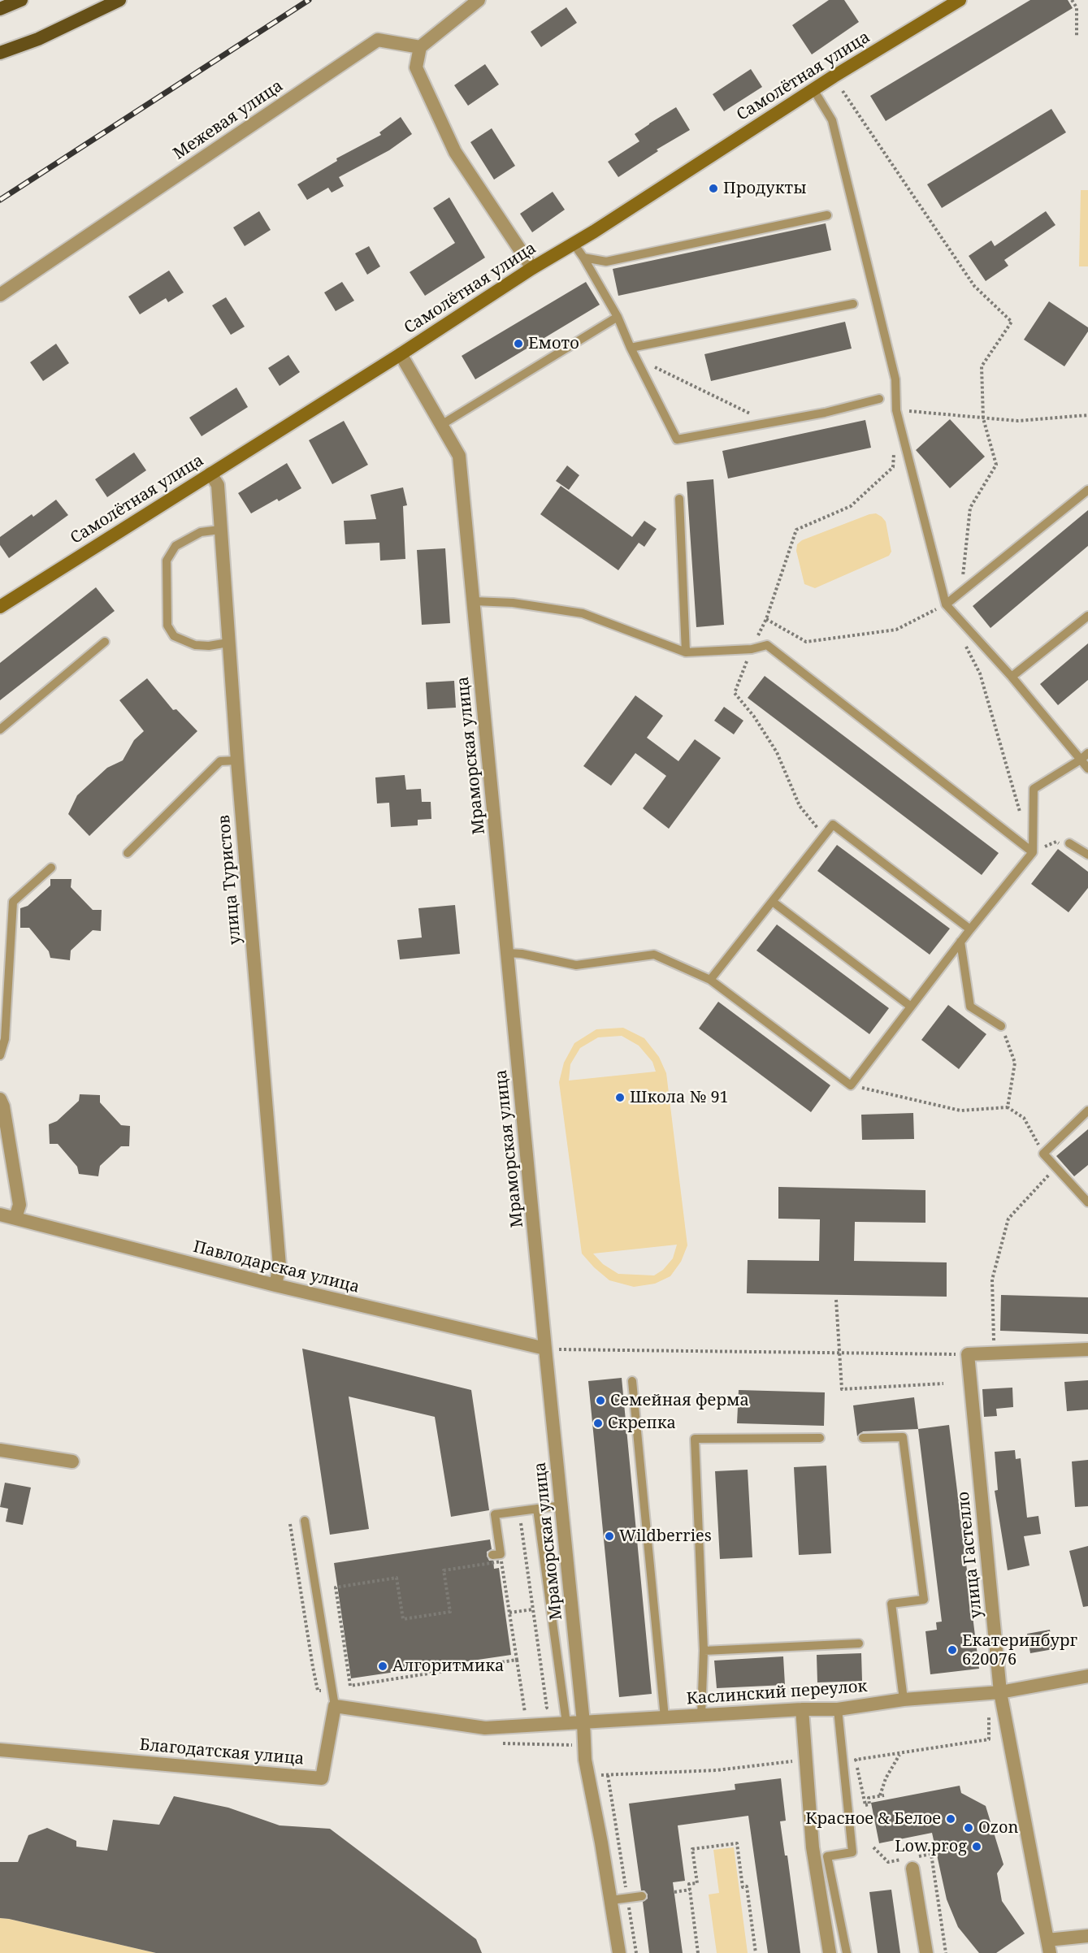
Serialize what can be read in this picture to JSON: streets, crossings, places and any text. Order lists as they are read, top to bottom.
{
  "streets": {
    "main road": ["Самолётная улица"],
    "street": [
      "Межевая улица",
      "Мраморская улица",
      "улица Туристов",
      "Павлодарская улица",
      "улица Гастелло",
      "Каслинский переулок",
      "Благодатская улица"
    ]
  },
  "crossings": [
    ["Самолётная улица", "Мраморская улица"],
    ["Самолётная улица", "улица Туристов"],
    ["Мраморская улица", "Павлодарская улица"],
    ["Мраморская улица", "Каслинский переулок"],
    ["улица Туристов", "Павлодарская улица"],
    ["улица Гастелло", "Каслинский переулок"]
  ],
  "places": [
    "Продукты",
    "Емото",
    "Школа № 91",
    "Семейная ферма",
    "Скрепка",
    "Wildberries",
    "Екатеринбург 620076",
    "Алгоритмика",
    "Красное & Белое",
    "Ozon",
    "Low.prog"
  ]
}
